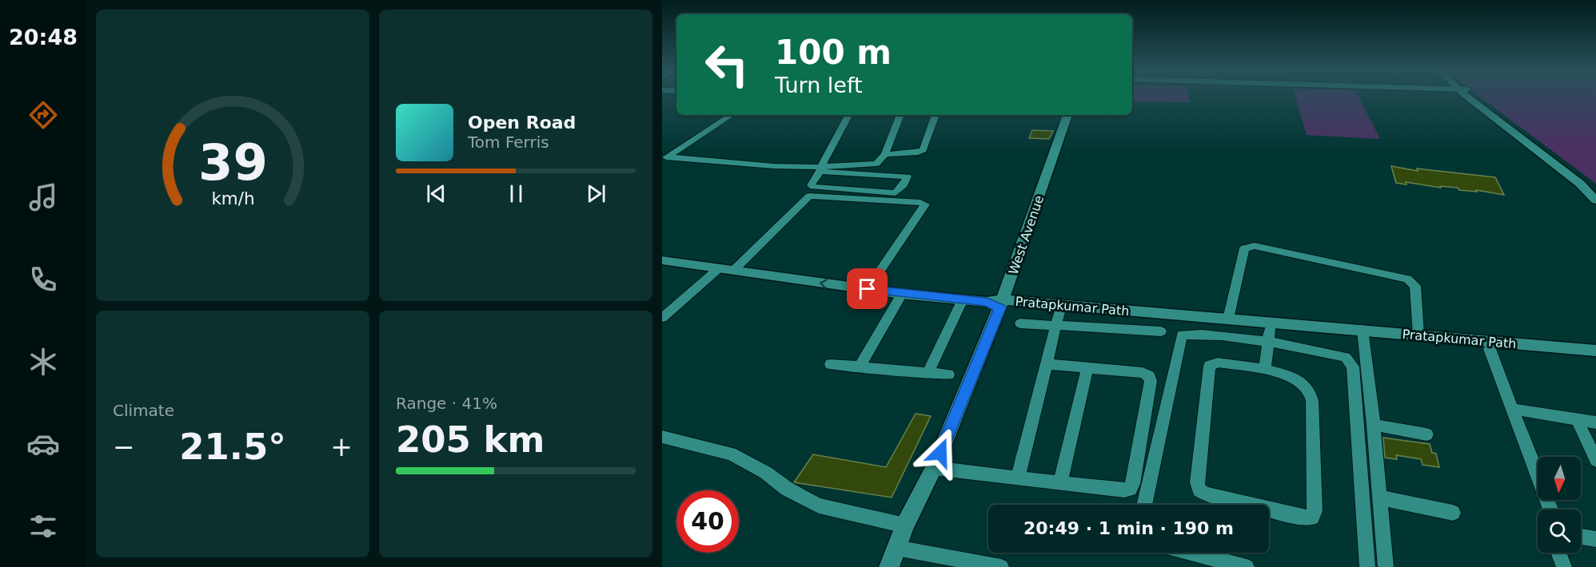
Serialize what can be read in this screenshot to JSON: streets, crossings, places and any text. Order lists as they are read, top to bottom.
{
  "streets": {
    "street": ["West Avenue", "Pratapkumar Path"]
  },
  "crossings": [
    ["West Avenue", "Pratapkumar Path"]
  ],
  "north": "bottom",
  "page": {
    "tabs": "20:48",
    "turn": ["100 m", "Turn left"],
    "song": ["Open Road", "Tom Ferris"],
    "tile": [
      "Climate",
      ["Range · 41%", "205 km"]
    ],
    "heat": ["−", "21.5°", "+"],
    "limit": "40",
    "trip": "20:49 · 1 min · 190 m",
    "gauge": ["39", "km/h"]
  }
}
